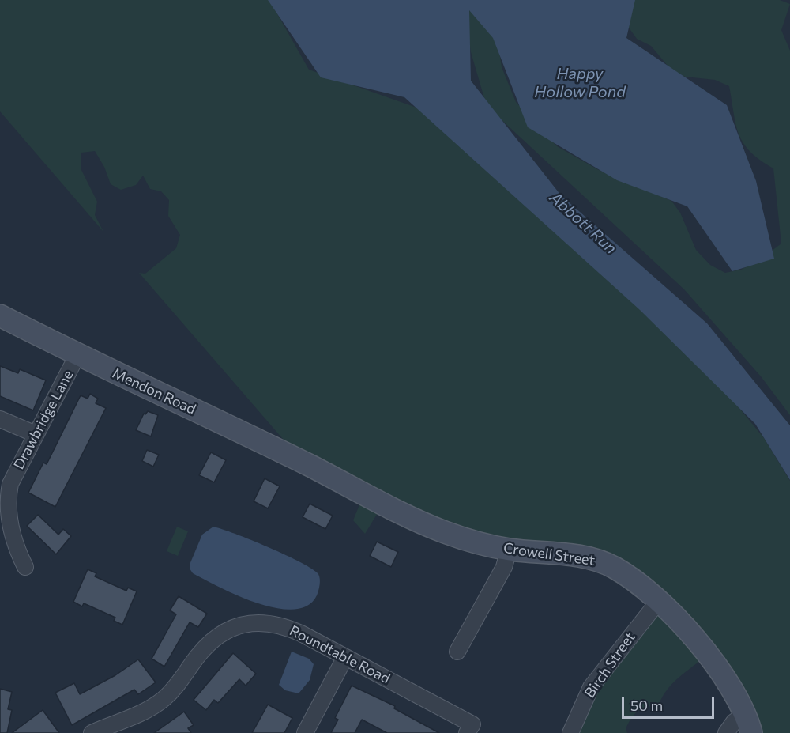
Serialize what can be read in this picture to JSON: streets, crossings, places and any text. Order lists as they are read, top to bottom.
{
  "streets": {
    "street": [
      "Mendon Road",
      "Drawbridge Lane",
      "Crowell Street",
      "Roundtable Road",
      "Birch Street"
    ]
  },
  "crossings": [
    ["Mendon Road", "Drawbridge Lane"],
    ["Mendon Road", "Crowell Street"],
    ["Crowell Street", "Birch Street"]
  ],
  "water": ["Happy Hollow Pond", "Abbott Run"],
  "scale_bar": "50 m"
}
